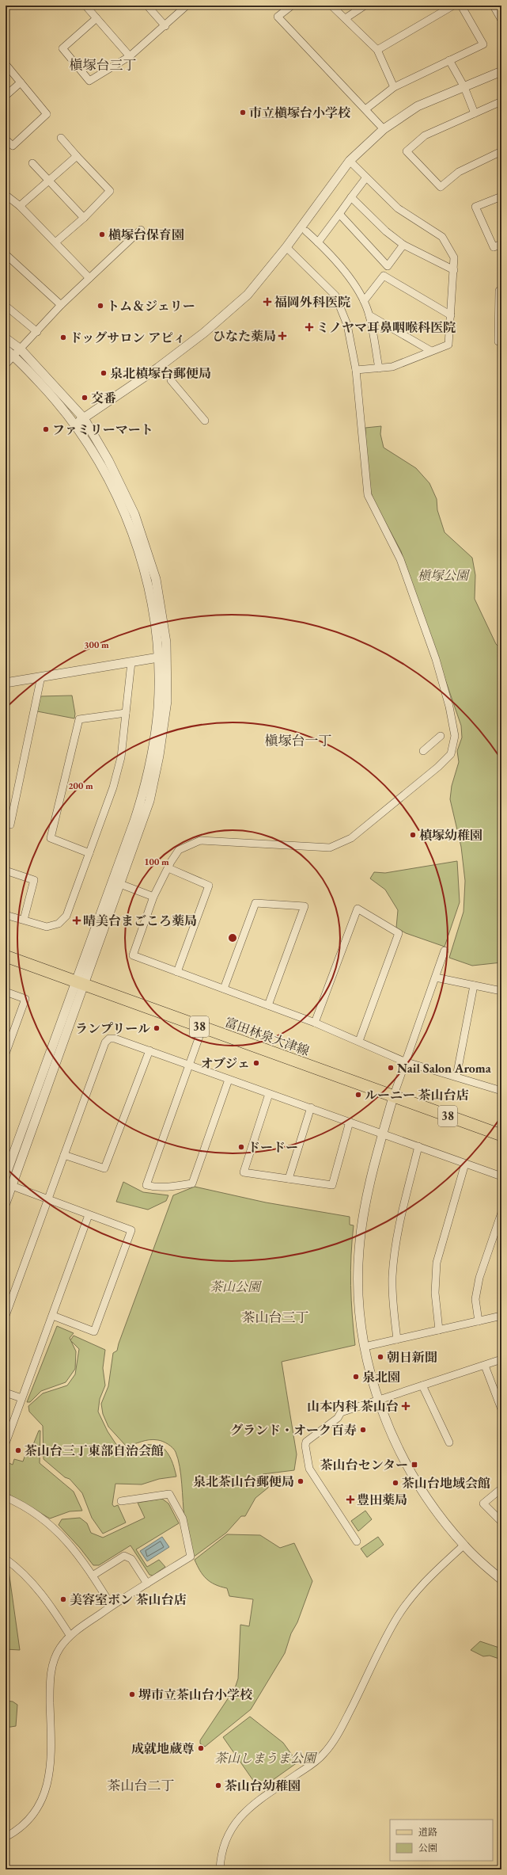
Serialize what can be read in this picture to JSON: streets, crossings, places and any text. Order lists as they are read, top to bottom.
{
  "streets": {
    "main road": ["38", "富田林泉大津線"]
  },
  "districts": [
    "槇塚台三丁",
    "槇塚台一丁",
    "茶山台三丁",
    "茶山台二丁"
  ],
  "parks": ["槇塚公園", "茶山公園", "茶山しまうま公園"],
  "places": {
    "other": [
      "市立槇塚台小学校",
      "槇塚台保育園",
      "トム＆ジェリー",
      "ドッグサロン アピィ",
      "泉北槙塚台郵便局",
      "交番",
      "ファミリーマート",
      "槙塚幼稚園",
      "ランプリール",
      "オブジェ",
      "Nail Salon Aroma",
      "ルーニー 茶山台店",
      "ドードー",
      "朝日新聞",
      "泉北園",
      "グランド・オーク百寿",
      "茶山台三丁東部自治会館",
      "泉北茶山台郵便局",
      "茶山台地域会館",
      "美容室ボン 茶山台店",
      "堺市立茶山台小学校",
      "成就地蔵尊",
      "茶山台幼稚園"
    ],
    "health": [
      "福岡外科医院",
      "ミノヤマ耳鼻咽喉科医院",
      "ひなた薬局",
      "晴美台まごころ薬局",
      "山本内科 茶山台",
      "豊田薬局"
    ],
    "transit": ["茶山台センター"]
  },
  "legend": ["道路", "公園"],
  "rings": ["300 m", "200 m", "100 m"]
}
